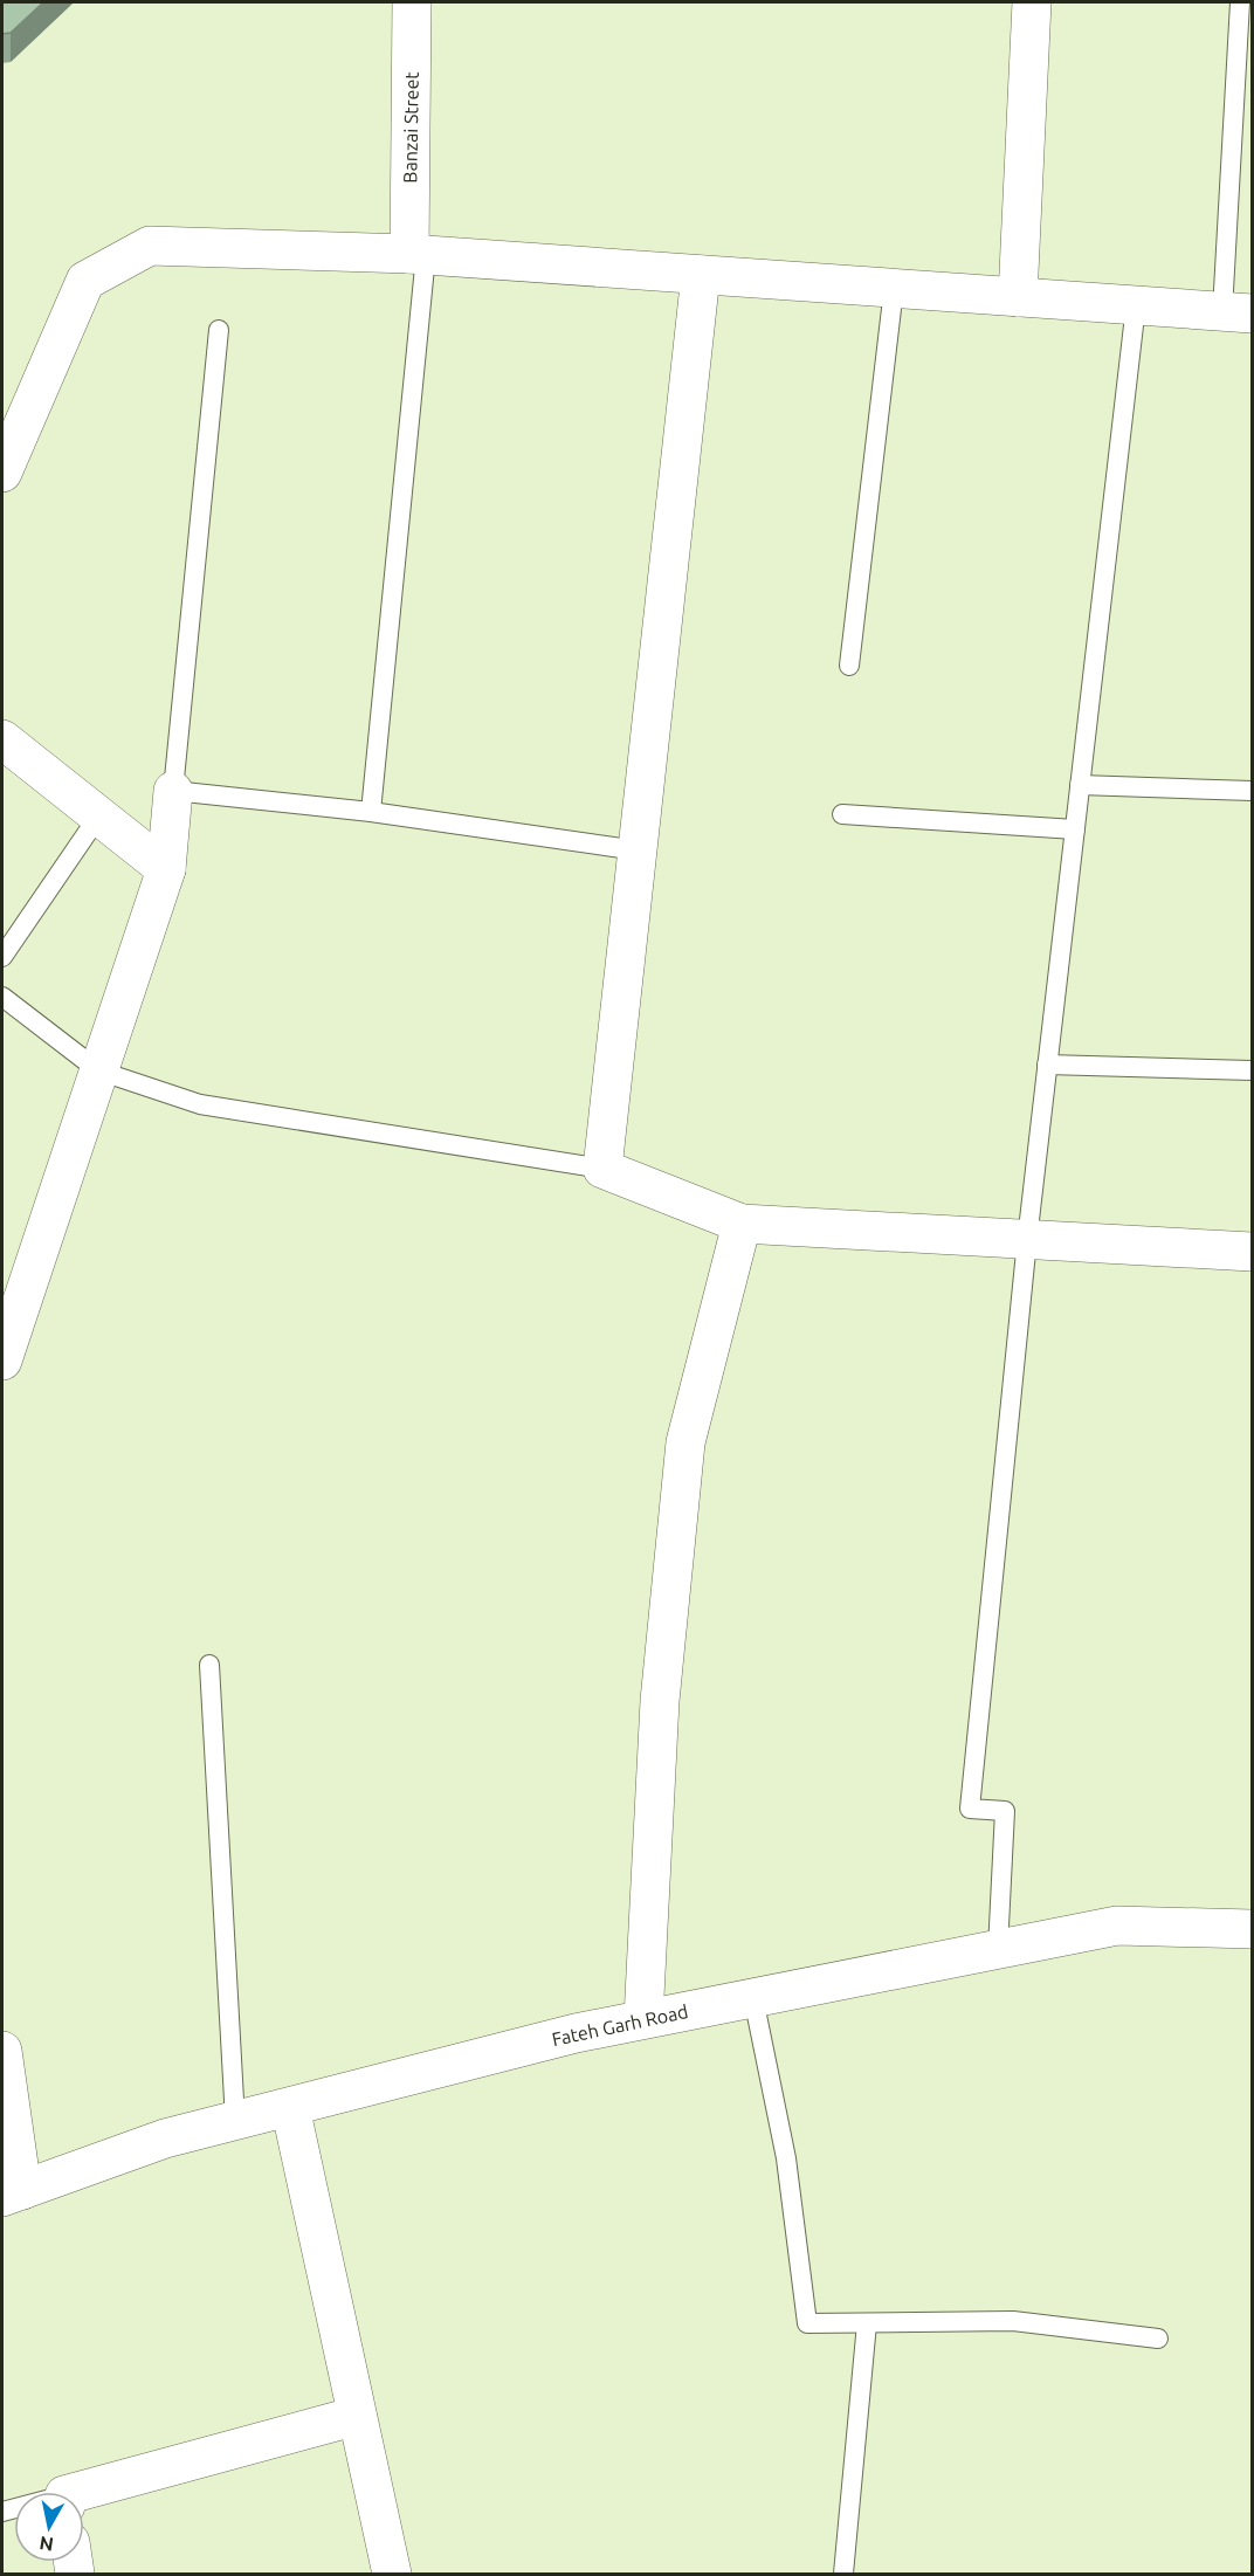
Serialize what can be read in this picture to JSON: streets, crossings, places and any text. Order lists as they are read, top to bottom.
{
  "streets": {
    "street": ["Banzai Street", "Fateh Garh Road"]
  },
  "north": "bottom"
}
